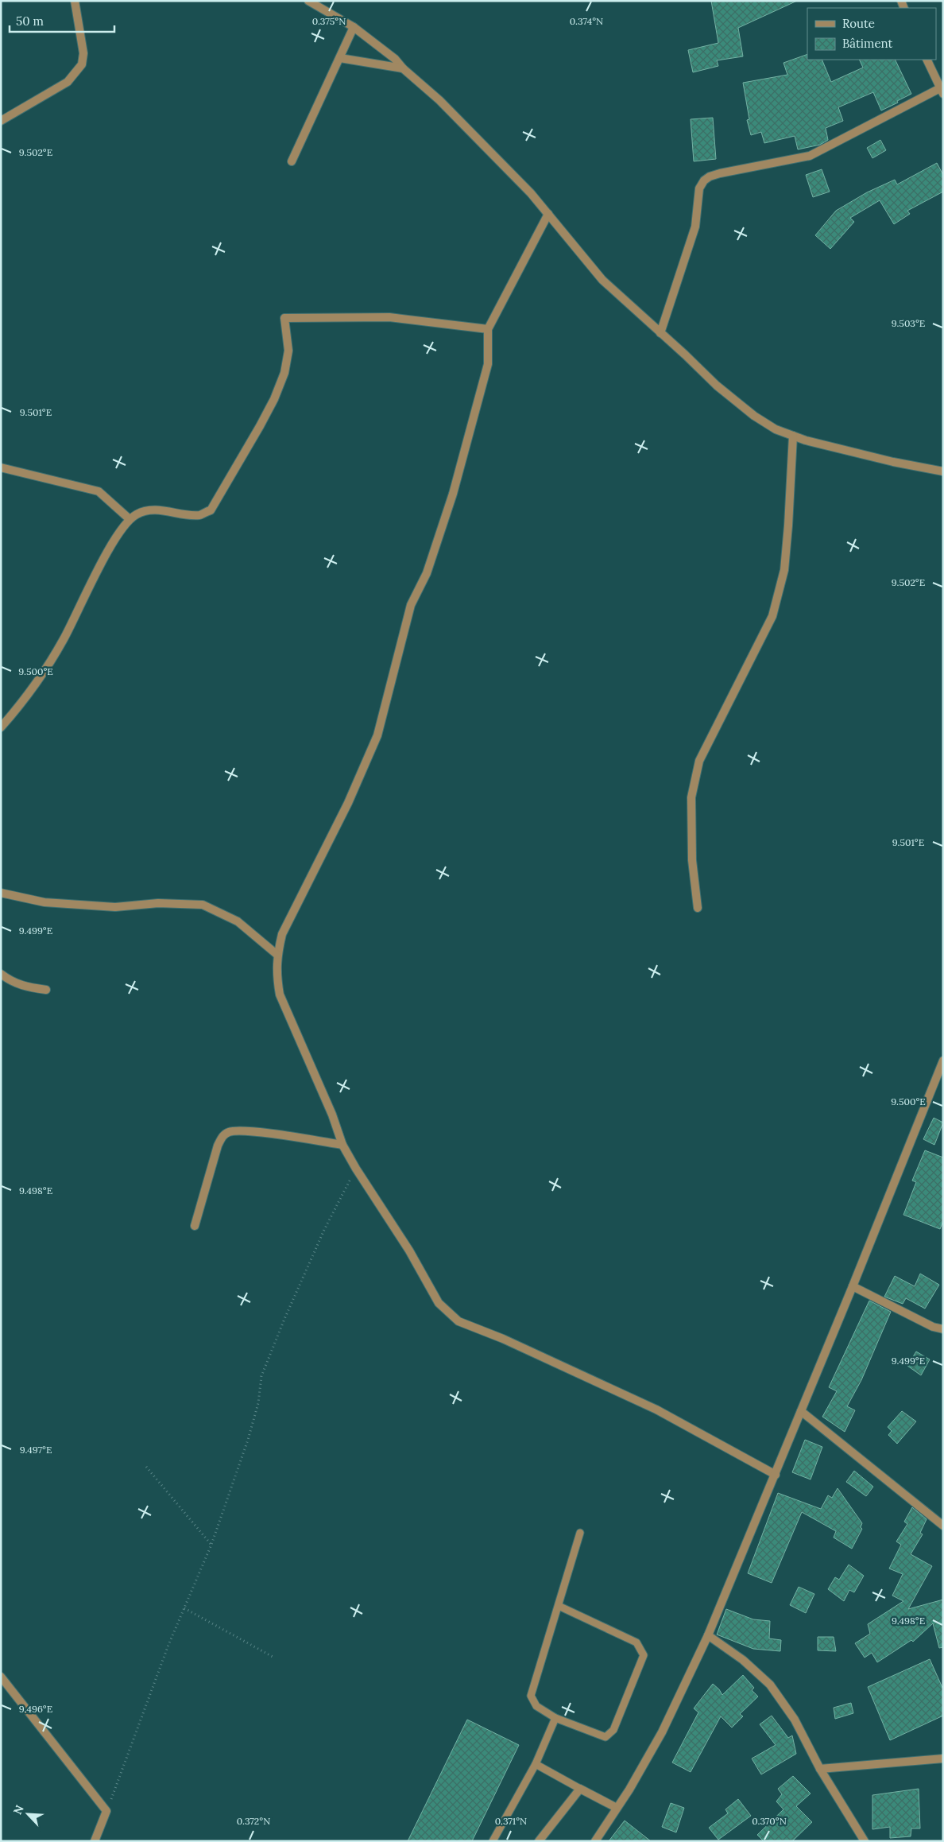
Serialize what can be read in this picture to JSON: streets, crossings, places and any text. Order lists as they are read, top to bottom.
{
  "legend": ["Route", "Bâtiment"],
  "scale_bar": "50 m",
  "north": "top left",
  "coordinates": [
    "0.375°N",
    "0.374°N",
    "9.502°E",
    "9.503°E",
    "9.501°E",
    "9.500°E",
    "9.499°E",
    "9.498°E",
    "9.497°E",
    "9.496°E",
    "0.372°N",
    "0.371°N",
    "0.370°N"
  ]
}
